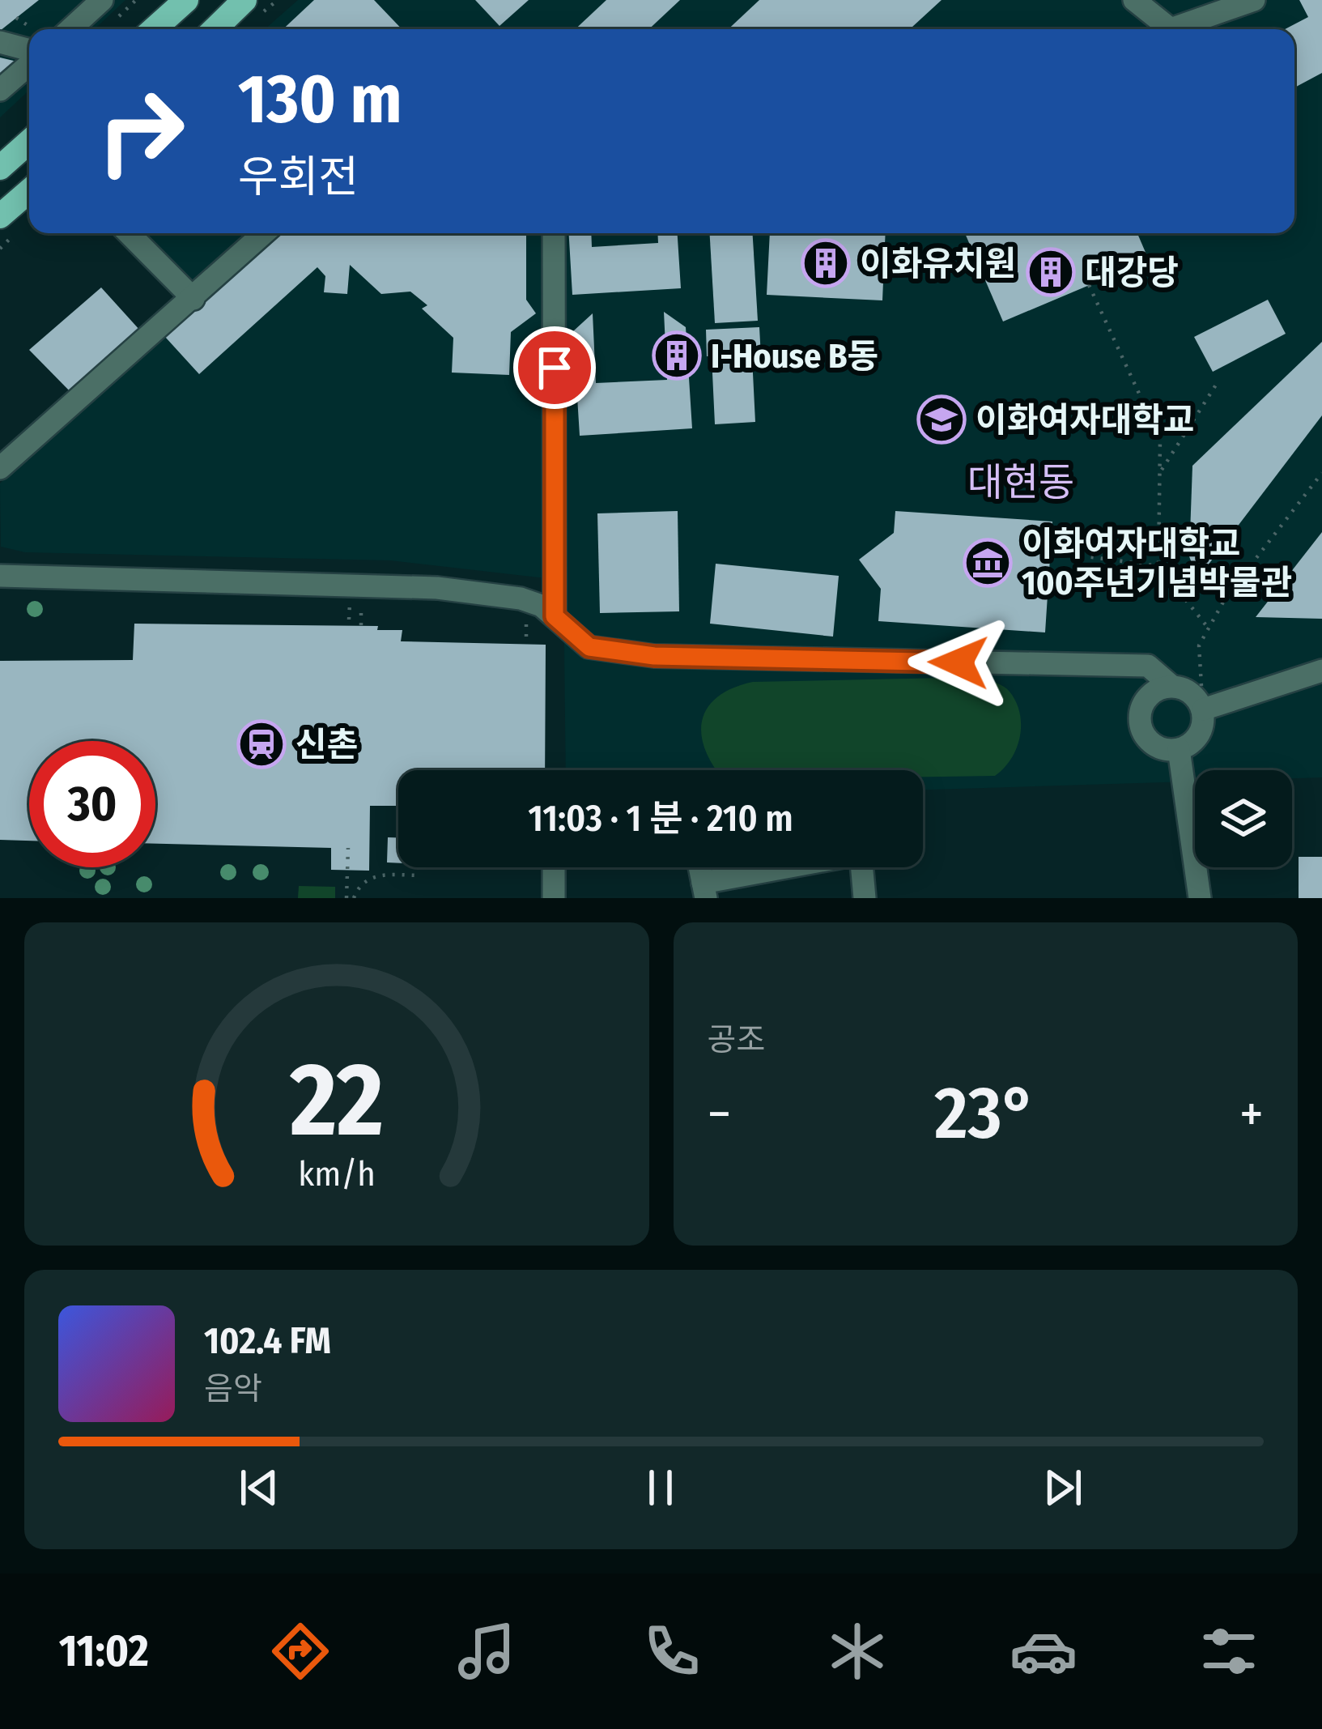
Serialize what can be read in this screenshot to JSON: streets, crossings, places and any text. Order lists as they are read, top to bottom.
{
  "districts": ["대현동"],
  "places": {
    "building": ["이화유치원", "대강당", "I-House B동"],
    "school or university": ["이화여자대학교"],
    "museum": ["이화여자대학교 100주년기념박물관"],
    "station": ["신촌"]
  },
  "page": {
    "turn": ["130 m", "우회전"],
    "limit": "30",
    "trip": "11:03 · 1 분 · 210 m",
    "tile": "공조",
    "heat": ["−", "23°", "+"],
    "song": ["102.4 FM", "음악"],
    "tabs": "11:02",
    "gauge": ["22", "km/h"]
  }
}
